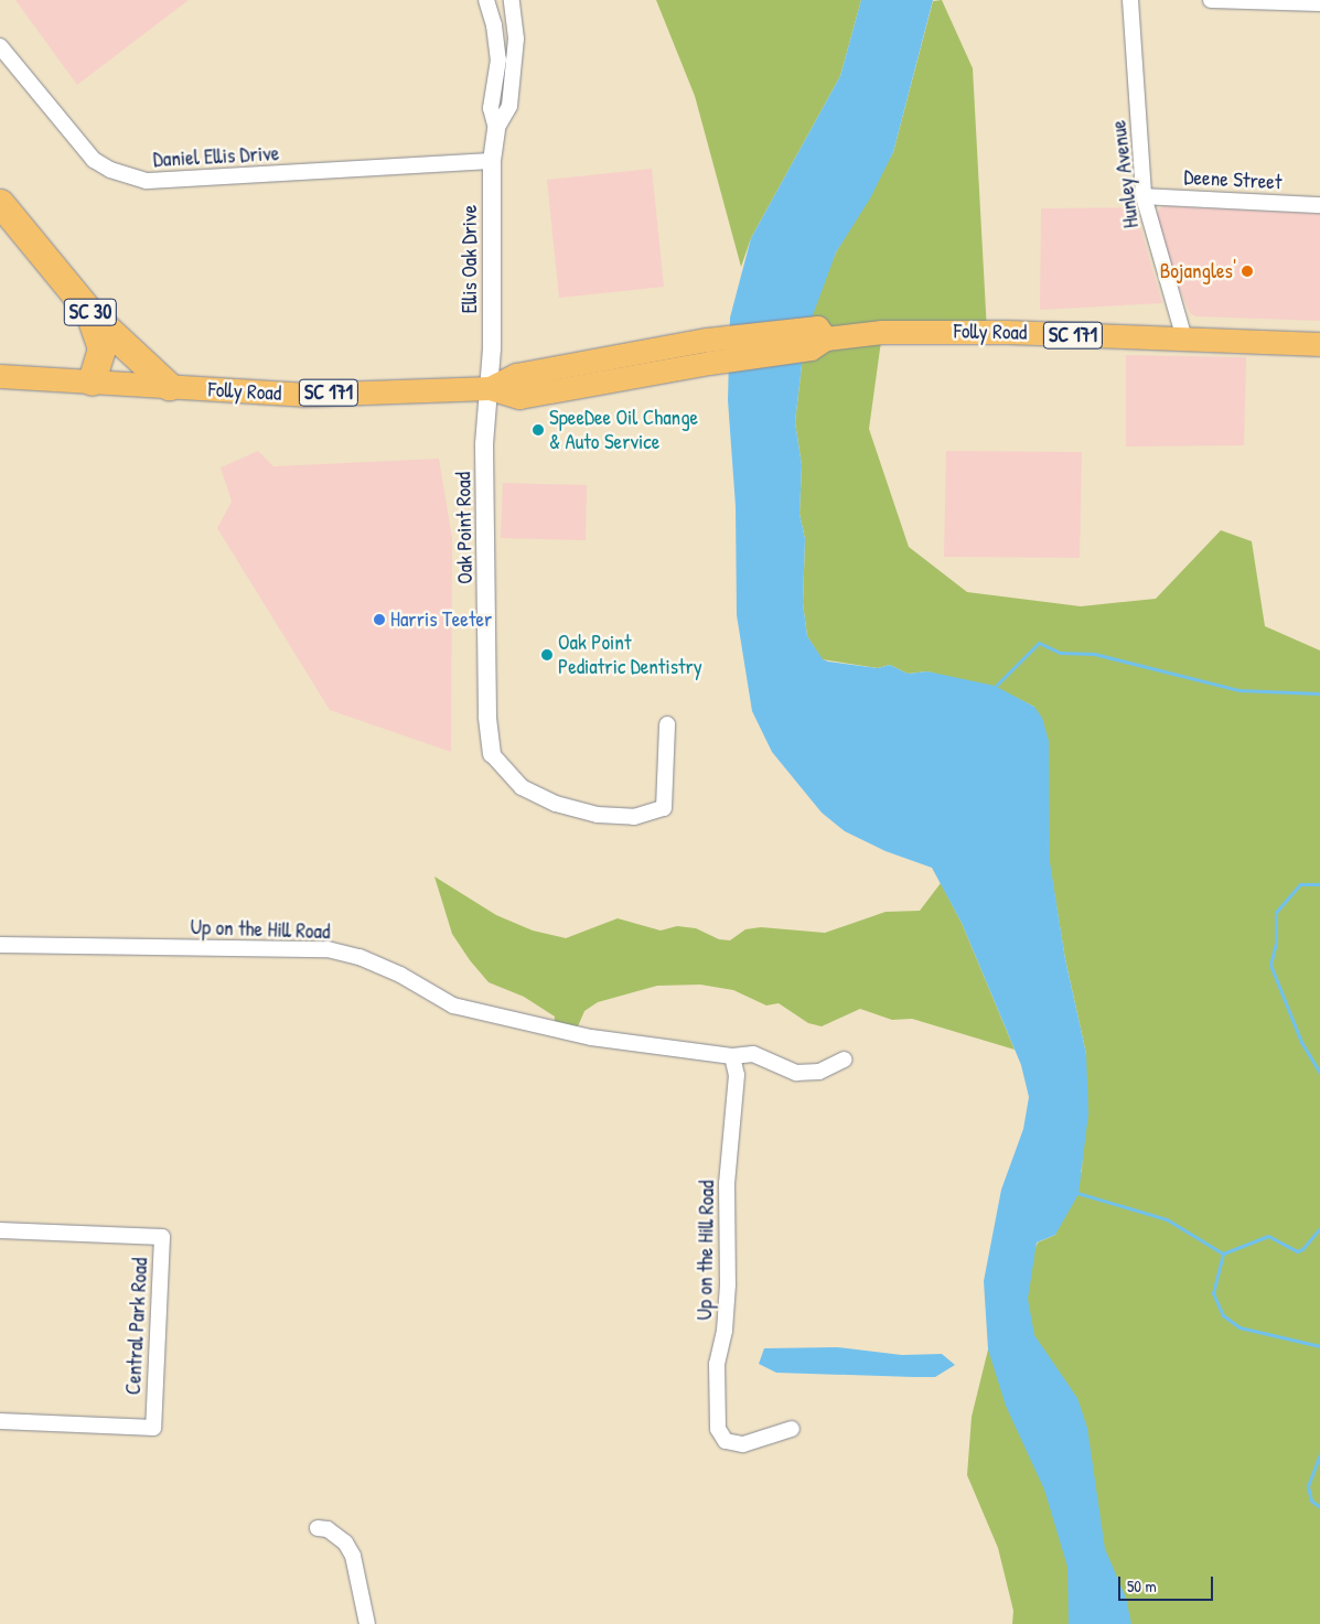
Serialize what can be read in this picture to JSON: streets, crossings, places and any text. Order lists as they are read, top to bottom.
{
  "streets": {
    "highway": ["SC 30"],
    "main road": ["Folly Road", "SC 171"],
    "street": [
      "Daniel Ellis Drive",
      "Hunley Avenue",
      "Deene Street",
      "Ellis Oak Drive",
      "Oak Point Road",
      "Up on the Hill Road",
      "Central Park Road"
    ]
  },
  "crossings": [
    ["Daniel Ellis Drive", "Ellis Oak Drive"],
    ["Hunley Avenue", "Deene Street"],
    ["Hunley Avenue", "Folly Road"],
    ["Ellis Oak Drive", "Folly Road"],
    ["Ellis Oak Drive", "Oak Point Road"],
    ["SC 30", "Folly Road"],
    ["Folly Road", "Oak Point Road"]
  ],
  "places": [
    "Bojangles'",
    "SpeeDee Oil Change & Auto Service",
    "Harris Teeter",
    "Oak Point Pediatric Dentistry"
  ],
  "scale_bar": "50 m"
}
